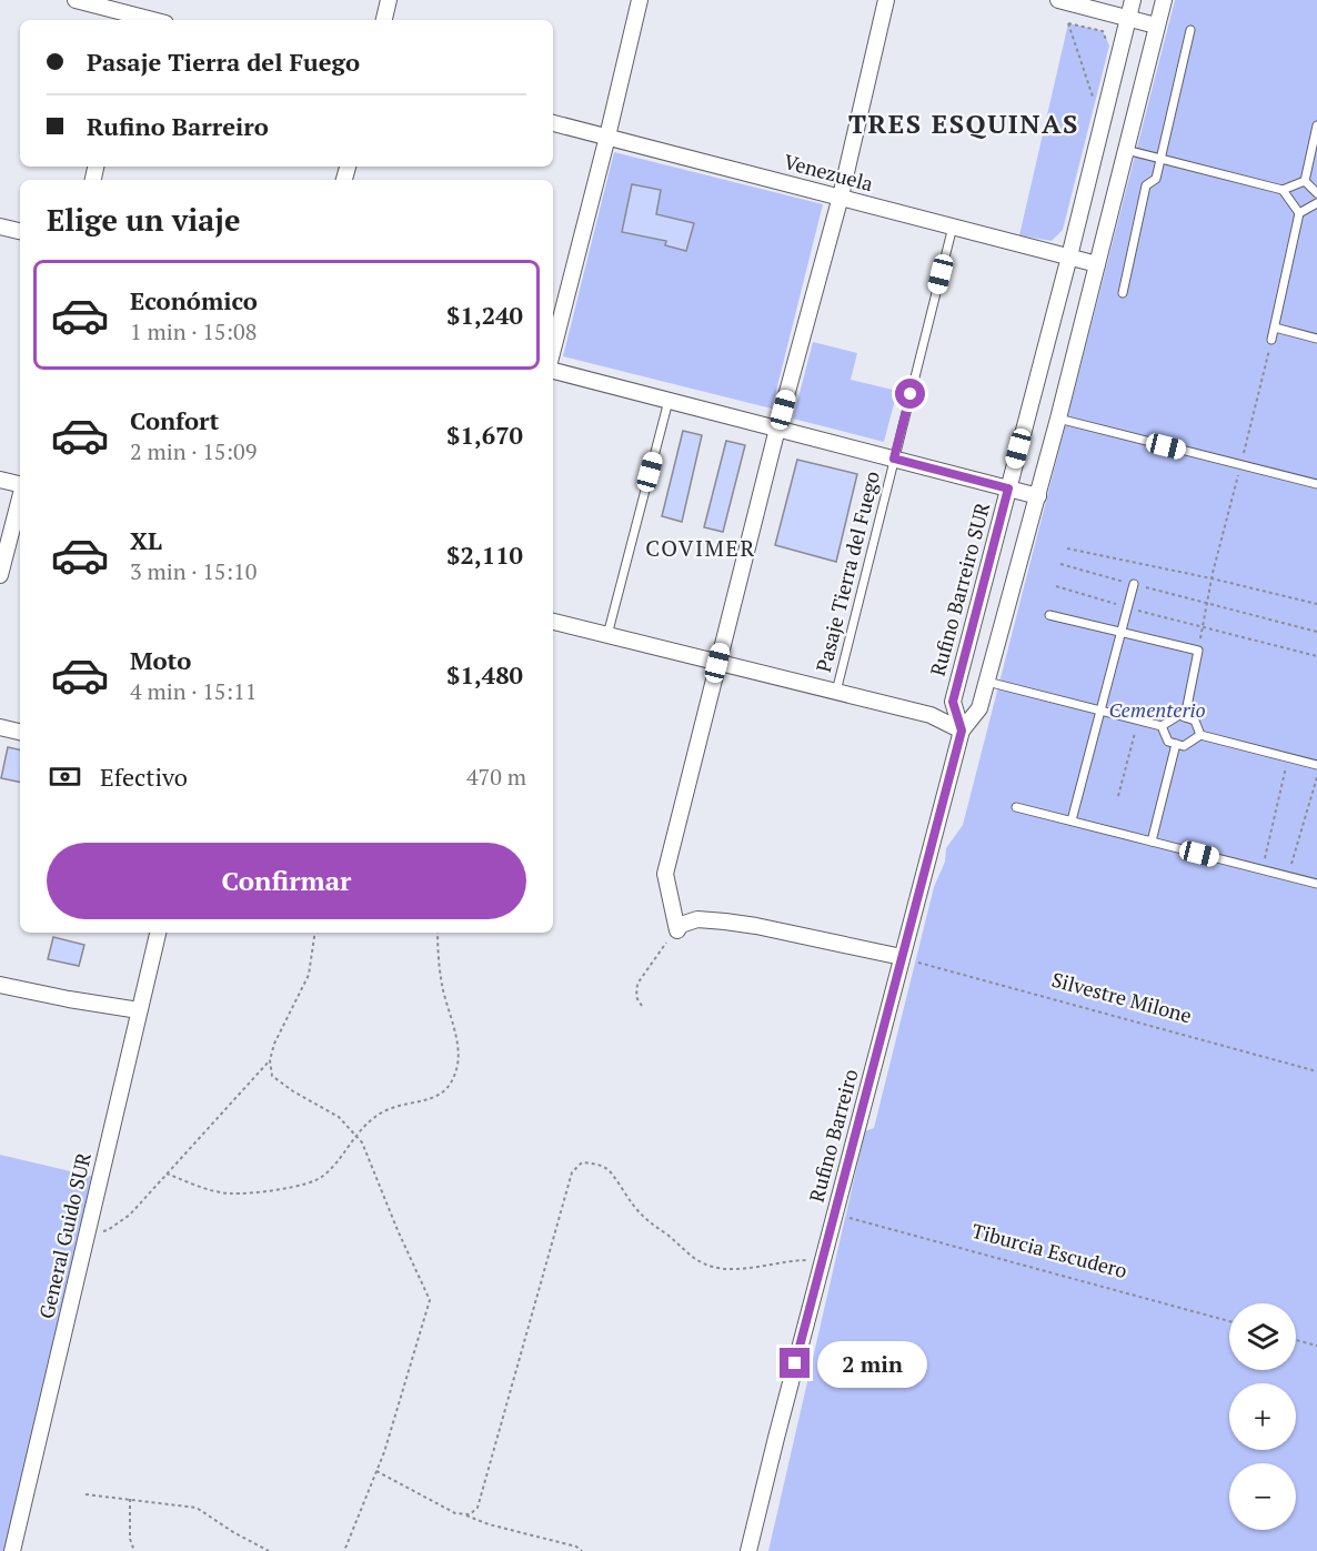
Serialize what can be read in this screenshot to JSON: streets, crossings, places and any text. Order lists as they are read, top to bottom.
{
  "streets": {
    "street": [
      "Venezuela",
      "Rufino Barreiro SUR",
      "Rufino Barreiro",
      "General Guido SUR"
    ],
    "lane": ["Pasaje Tierra del Fuego"],
    "path": ["Silvestre Milone", "Tiburcia Escudero"]
  },
  "crossings": [
    ["Venezuela", "Pasaje Tierra del Fuego"],
    ["Venezuela", "Rufino Barreiro SUR"],
    ["Rufino Barreiro SUR", "Rufino Barreiro"],
    ["Silvestre Milone", "Rufino Barreiro"]
  ],
  "districts": ["TRES ESQUINAS", "COVIMER"],
  "parks": ["Cementerio"],
  "page": {
    "banner": ["Pasaje Tierra del Fuego", "Rufino Barreiro"],
    "heading": "Elige un viaje",
    "list": [
      {
        "name": "Económico",
        "note": "1 min · 15:08",
        "value": "$1,240"
      },
      {
        "name": "Confort",
        "note": "2 min · 15:09",
        "value": "$1,670"
      },
      {
        "name": "XL",
        "note": "3 min · 15:10",
        "value": "$2,110"
      },
      {
        "name": "Moto",
        "note": "4 min · 15:11",
        "value": "$1,480"
      }
    ],
    "pay": ["Efectivo", "470 m"],
    "buttons": "Confirmar",
    "map_buttons": ["+", "−"],
    "bubble": "2 min"
  }
}
